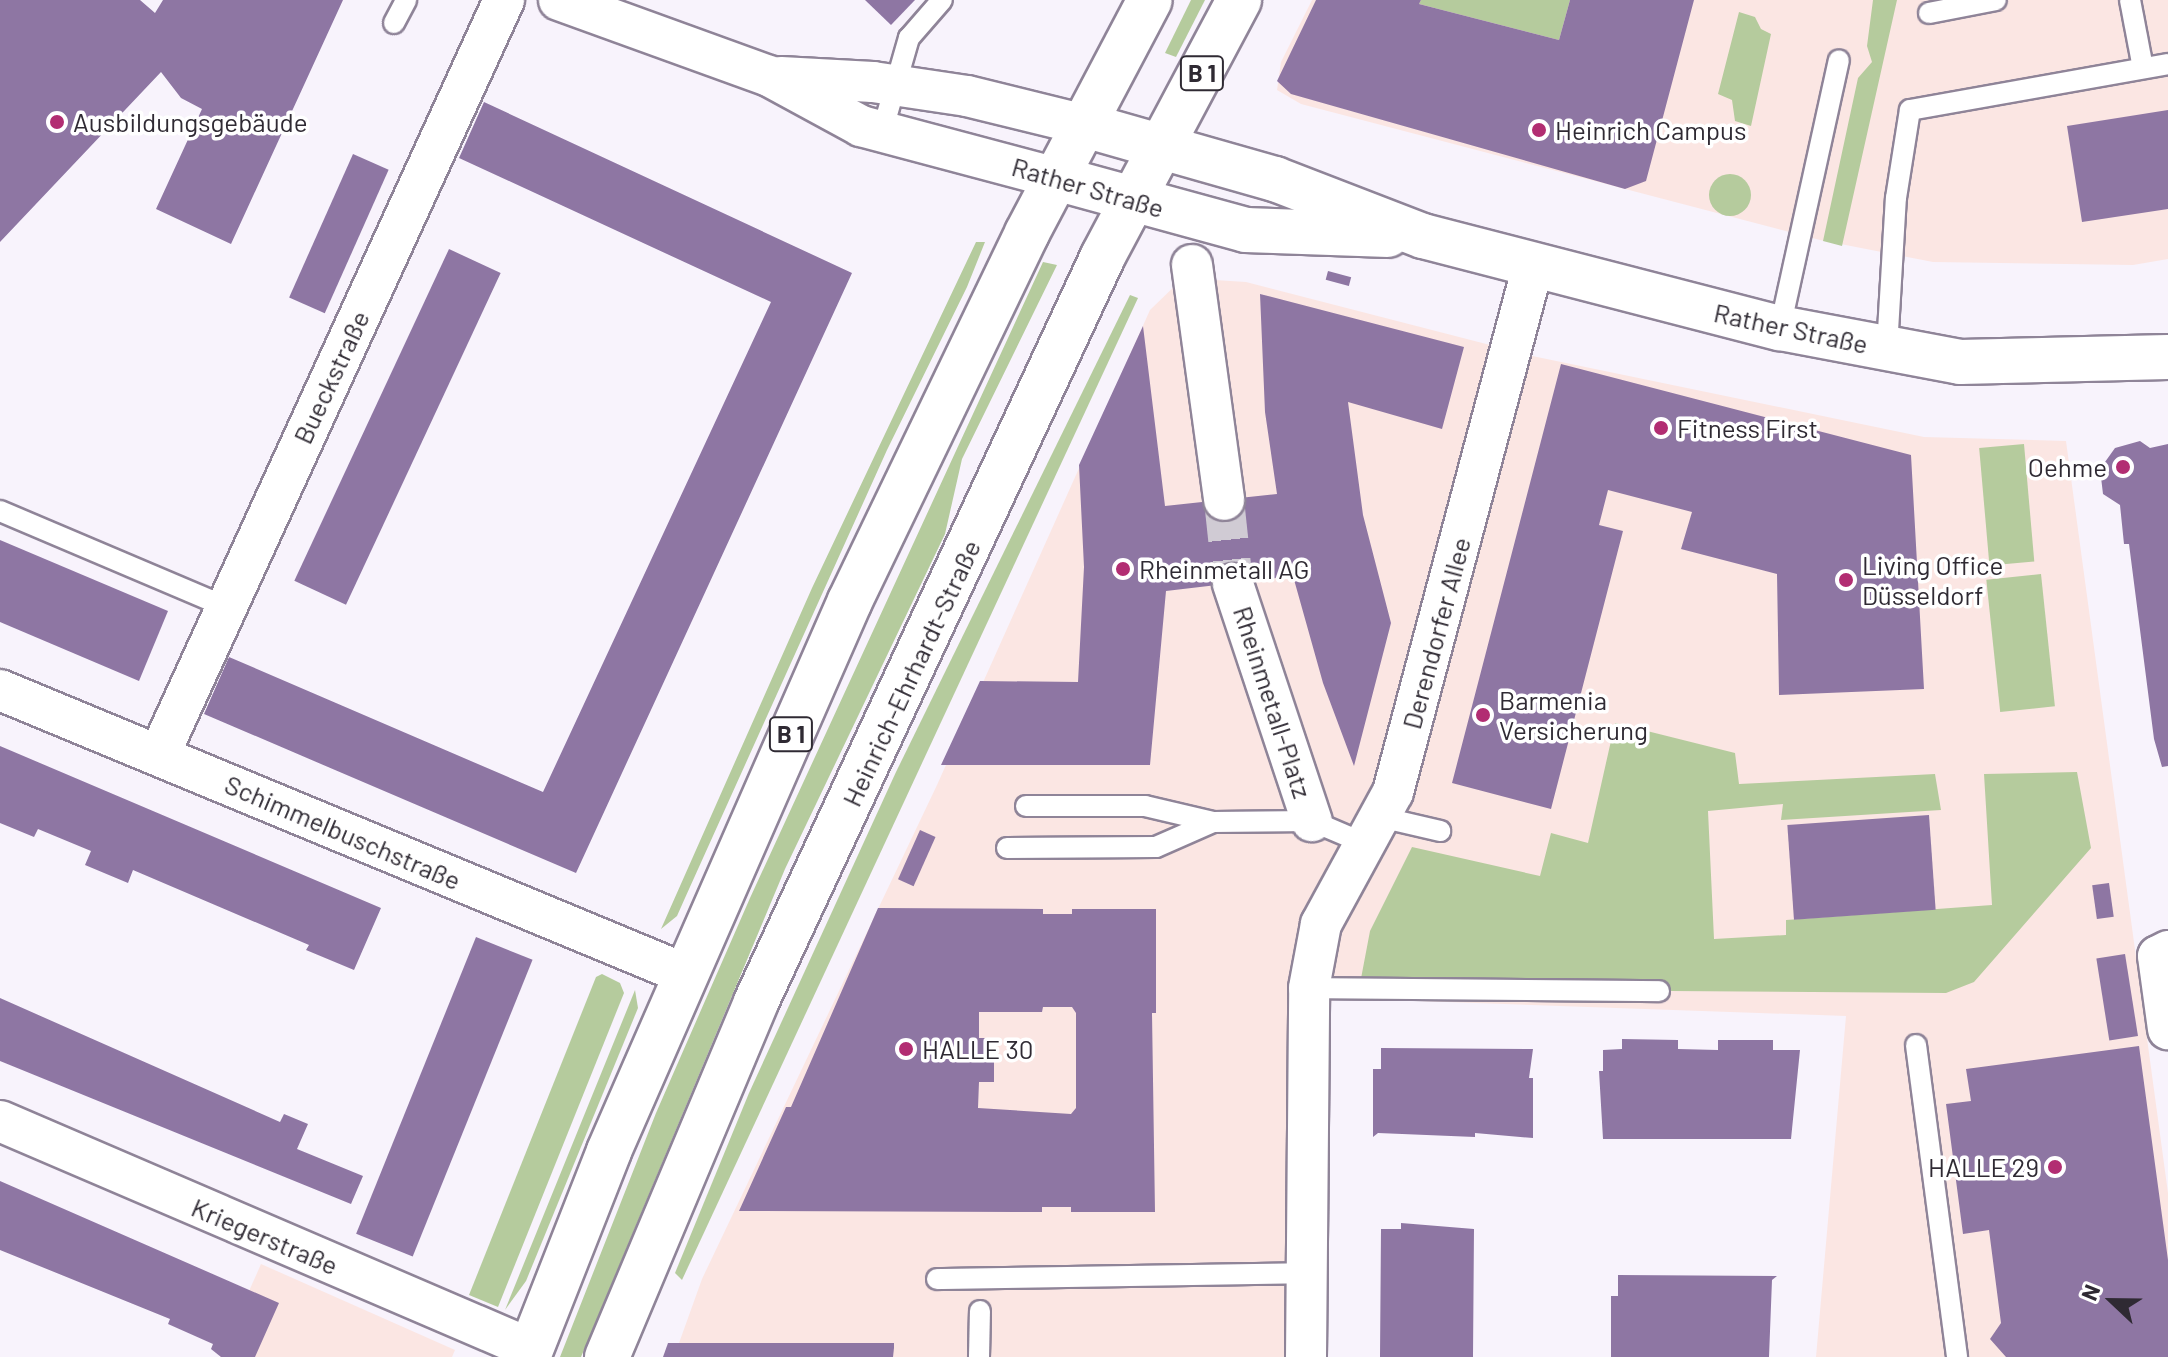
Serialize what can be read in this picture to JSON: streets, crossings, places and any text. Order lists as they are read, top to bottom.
{
  "streets": {
    "main road": ["B 1", "Rather Straße", "Heinrich-Ehrhardt-Straße"],
    "street": [
      "Bueckstraße",
      "Derendorfer Allee",
      "Rheinmetall-Platz",
      "Schimmelbuschstraße",
      "Kriegerstraße"
    ]
  },
  "crossings": [
    ["B 1", "Rather Straße"],
    ["B 1", "Schimmelbuschstraße"],
    ["B 1", "Kriegerstraße"],
    ["Rather Straße", "Derendorfer Allee"],
    ["Rather Straße", "Heinrich-Ehrhardt-Straße"],
    ["Bueckstraße", "Schimmelbuschstraße"]
  ],
  "places": [
    "Ausbildungsgebäude",
    "Heinrich Campus",
    "Fitness First",
    "Oehme",
    "Rheinmetall AG",
    "Living Office Düsseldorf",
    "Barmenia Versicherung",
    "HALLE 30",
    "HALLE 29"
  ],
  "north": "left"
}
